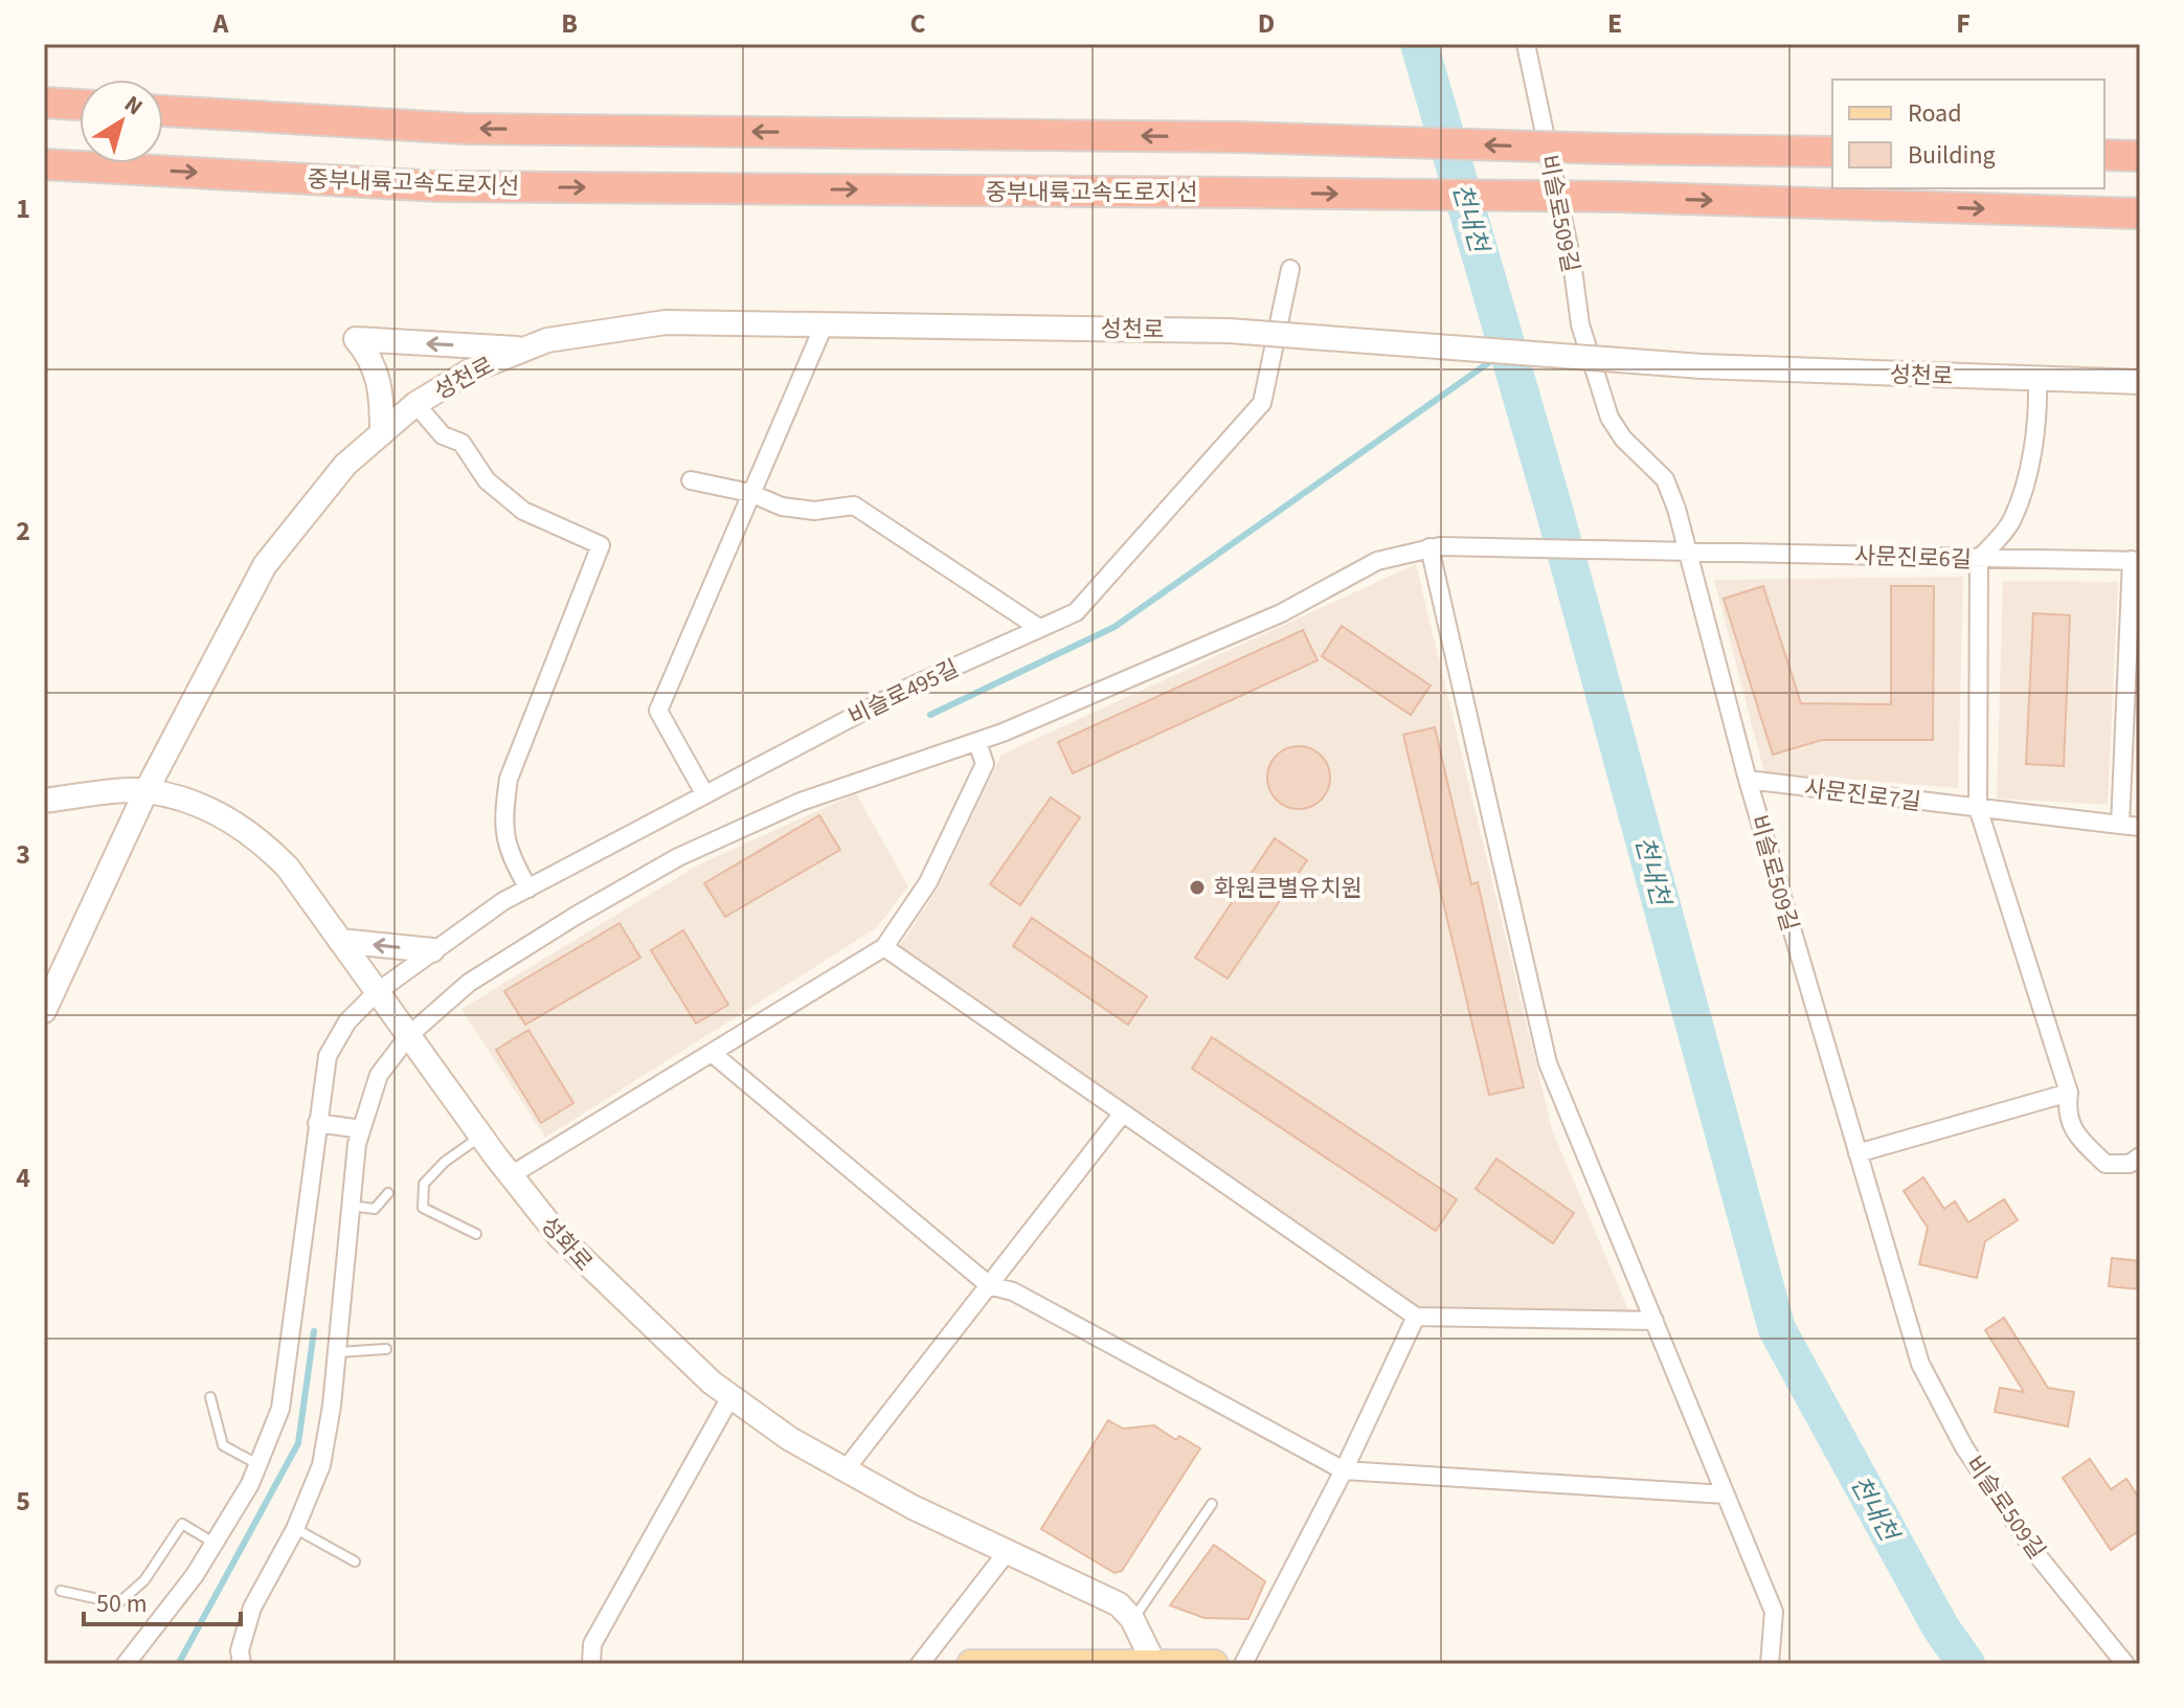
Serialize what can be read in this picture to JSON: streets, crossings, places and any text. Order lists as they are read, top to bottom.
{
  "streets": {
    "highway": ["중부내륙고속도로지선"],
    "main road": ["성천로", "성화로"],
    "street": [
      "비슬로509길",
      "사문진로6길",
      "비슬로495길",
      "사문진로7길"
    ]
  },
  "crossings": [
    ["비슬로509길", "사문진로6길"],
    ["비슬로509길", "사문진로7길"],
    ["성천로", "성화로"],
    ["사문진로6길", "성화로"],
    ["비슬로495길", "성화로"]
  ],
  "water": ["천내천"],
  "places": ["화원큰별유치원"],
  "legend": ["Road", "Building"],
  "scale_bar": "50 m",
  "north": "top right",
  "grid": {
    "columns": [
      "A",
      "B",
      "C",
      "D",
      "E",
      "F"
    ],
    "rows": [
      "1",
      "2",
      "3",
      "4",
      "5"
    ]
  }
}
